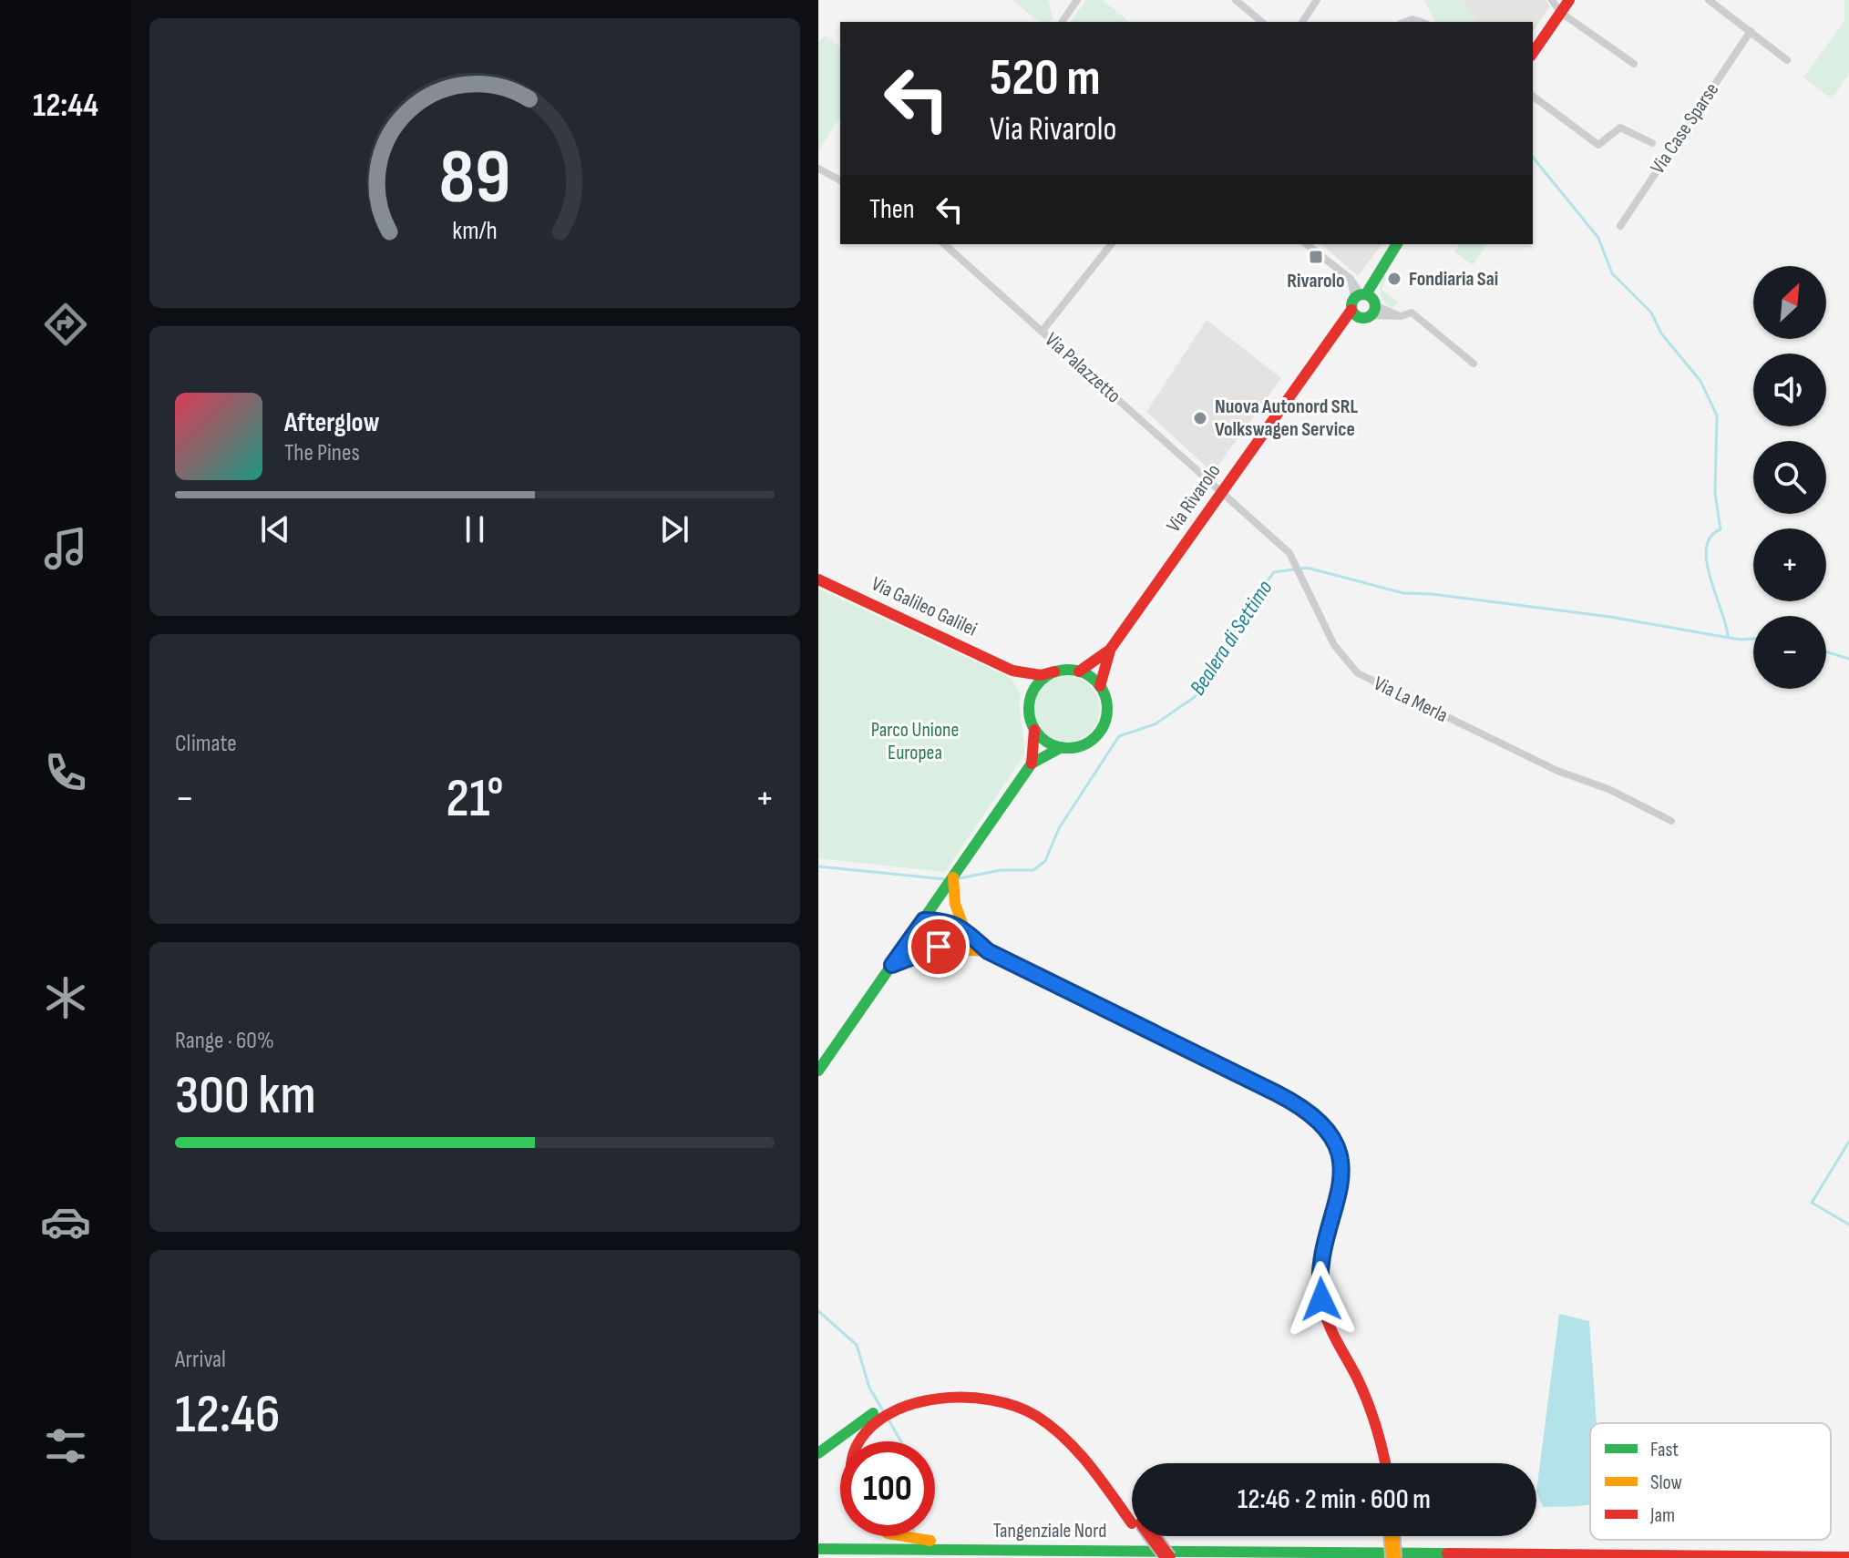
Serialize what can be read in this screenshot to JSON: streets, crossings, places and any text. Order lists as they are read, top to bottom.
{
  "streets": {
    "main road": ["Via Rivarolo", "Via Galileo Galilei", "Tangenziale Nord"],
    "street": ["Via Case Sparse", "Via Palazzetto", "Via La Merla"]
  },
  "crossings": [
    ["Via Palazzetto", "Via Rivarolo"],
    ["Via Palazzetto", "Via La Merla"],
    ["Via Rivarolo", "Via Galileo Galilei"],
    ["Via Rivarolo", "Via La Merla"]
  ],
  "water": ["Bealera di Settimo"],
  "parks": ["Parco Unione Europea"],
  "places": {
    "transit": ["Rivarolo"],
    "other": ["Fondiaria Sai", "Nuova Autonord SRL Volkswagen Service"]
  },
  "legend": ["Fast", "Slow", "Jam"],
  "north": "top right",
  "page": {
    "tabs": "12:44",
    "turn": ["520 m", "Via Rivarolo"],
    "then": "Then",
    "map_buttons": ["+", "−"],
    "song": ["Afterglow", "The Pines"],
    "tile": [
      "Climate",
      ["Range · 60%", "300 km"],
      ["Arrival", "12:46"]
    ],
    "heat": ["−", "21°", "+"],
    "limit": "100",
    "trip": "12:46 · 2 min · 600 m",
    "gauge": ["89", "km/h"]
  }
}
